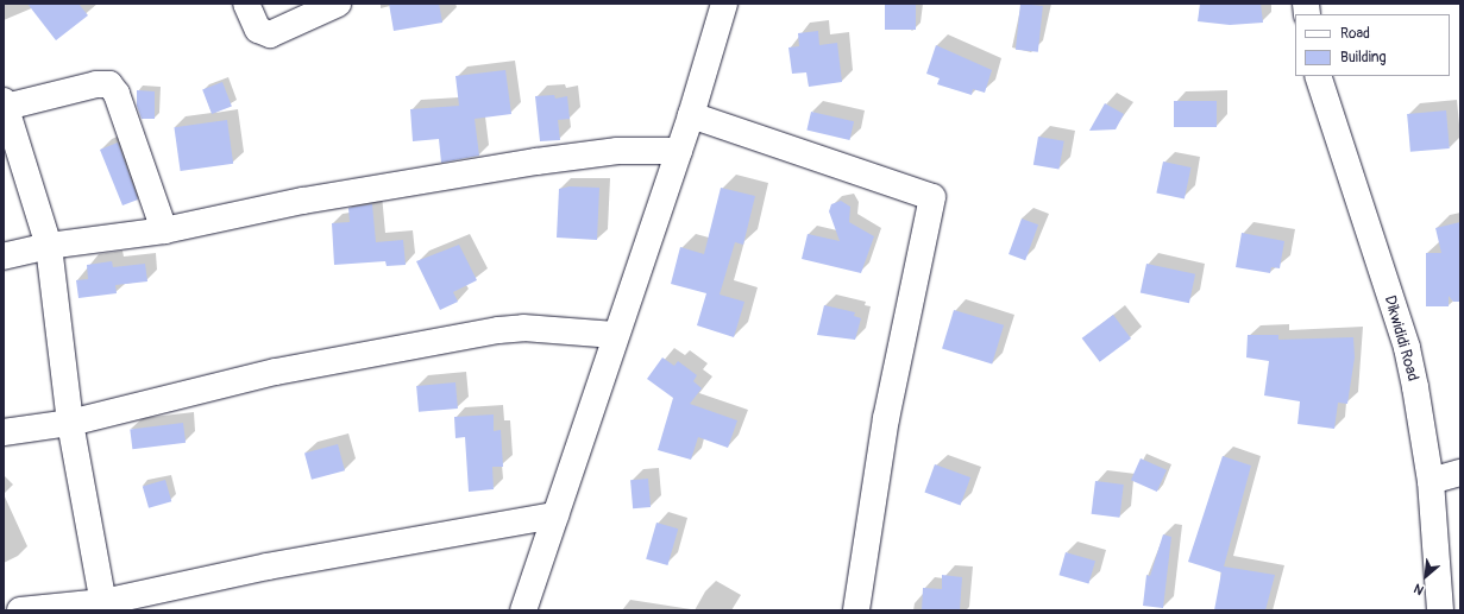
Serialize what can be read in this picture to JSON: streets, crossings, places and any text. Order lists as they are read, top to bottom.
{
  "streets": {
    "street": ["Dikwididi Road"]
  },
  "legend": ["Road", "Building"],
  "north": "bottom left"
}
